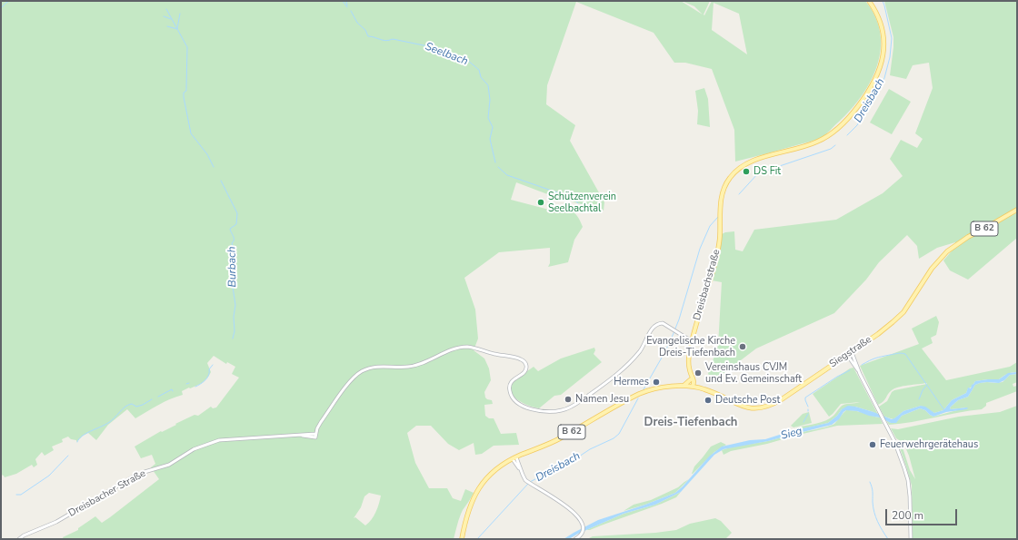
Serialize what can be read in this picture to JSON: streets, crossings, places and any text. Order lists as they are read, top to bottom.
{
  "streets": {
    "main road": ["B 62", "Dreisbachstraße", "Siegstraße"],
    "street": ["Dreisbacher Straße"]
  },
  "crossings": [
    ["B 62", "Siegstraße"],
    ["Dreisbachstraße", "Siegstraße"],
    ["Dreisbachstraße", "Dreisbacher Straße"]
  ],
  "districts": ["Dreis-Tiefenbach"],
  "water": [
    "Seelbach",
    "Dreisbach",
    "Burbach",
    "Sieg"
  ],
  "places": [
    "DS Fit",
    "Schützenverein Seelbachtal",
    "Evangelische Kirche Dreis-Tiefenbach",
    "Vereinshaus CVJM und Ev. Gemeinschaft",
    "Hermes",
    "Namen Jesu",
    "Deutsche Post",
    "Feuerwehrgerätehaus"
  ],
  "scale_bar": "200 m"
}
